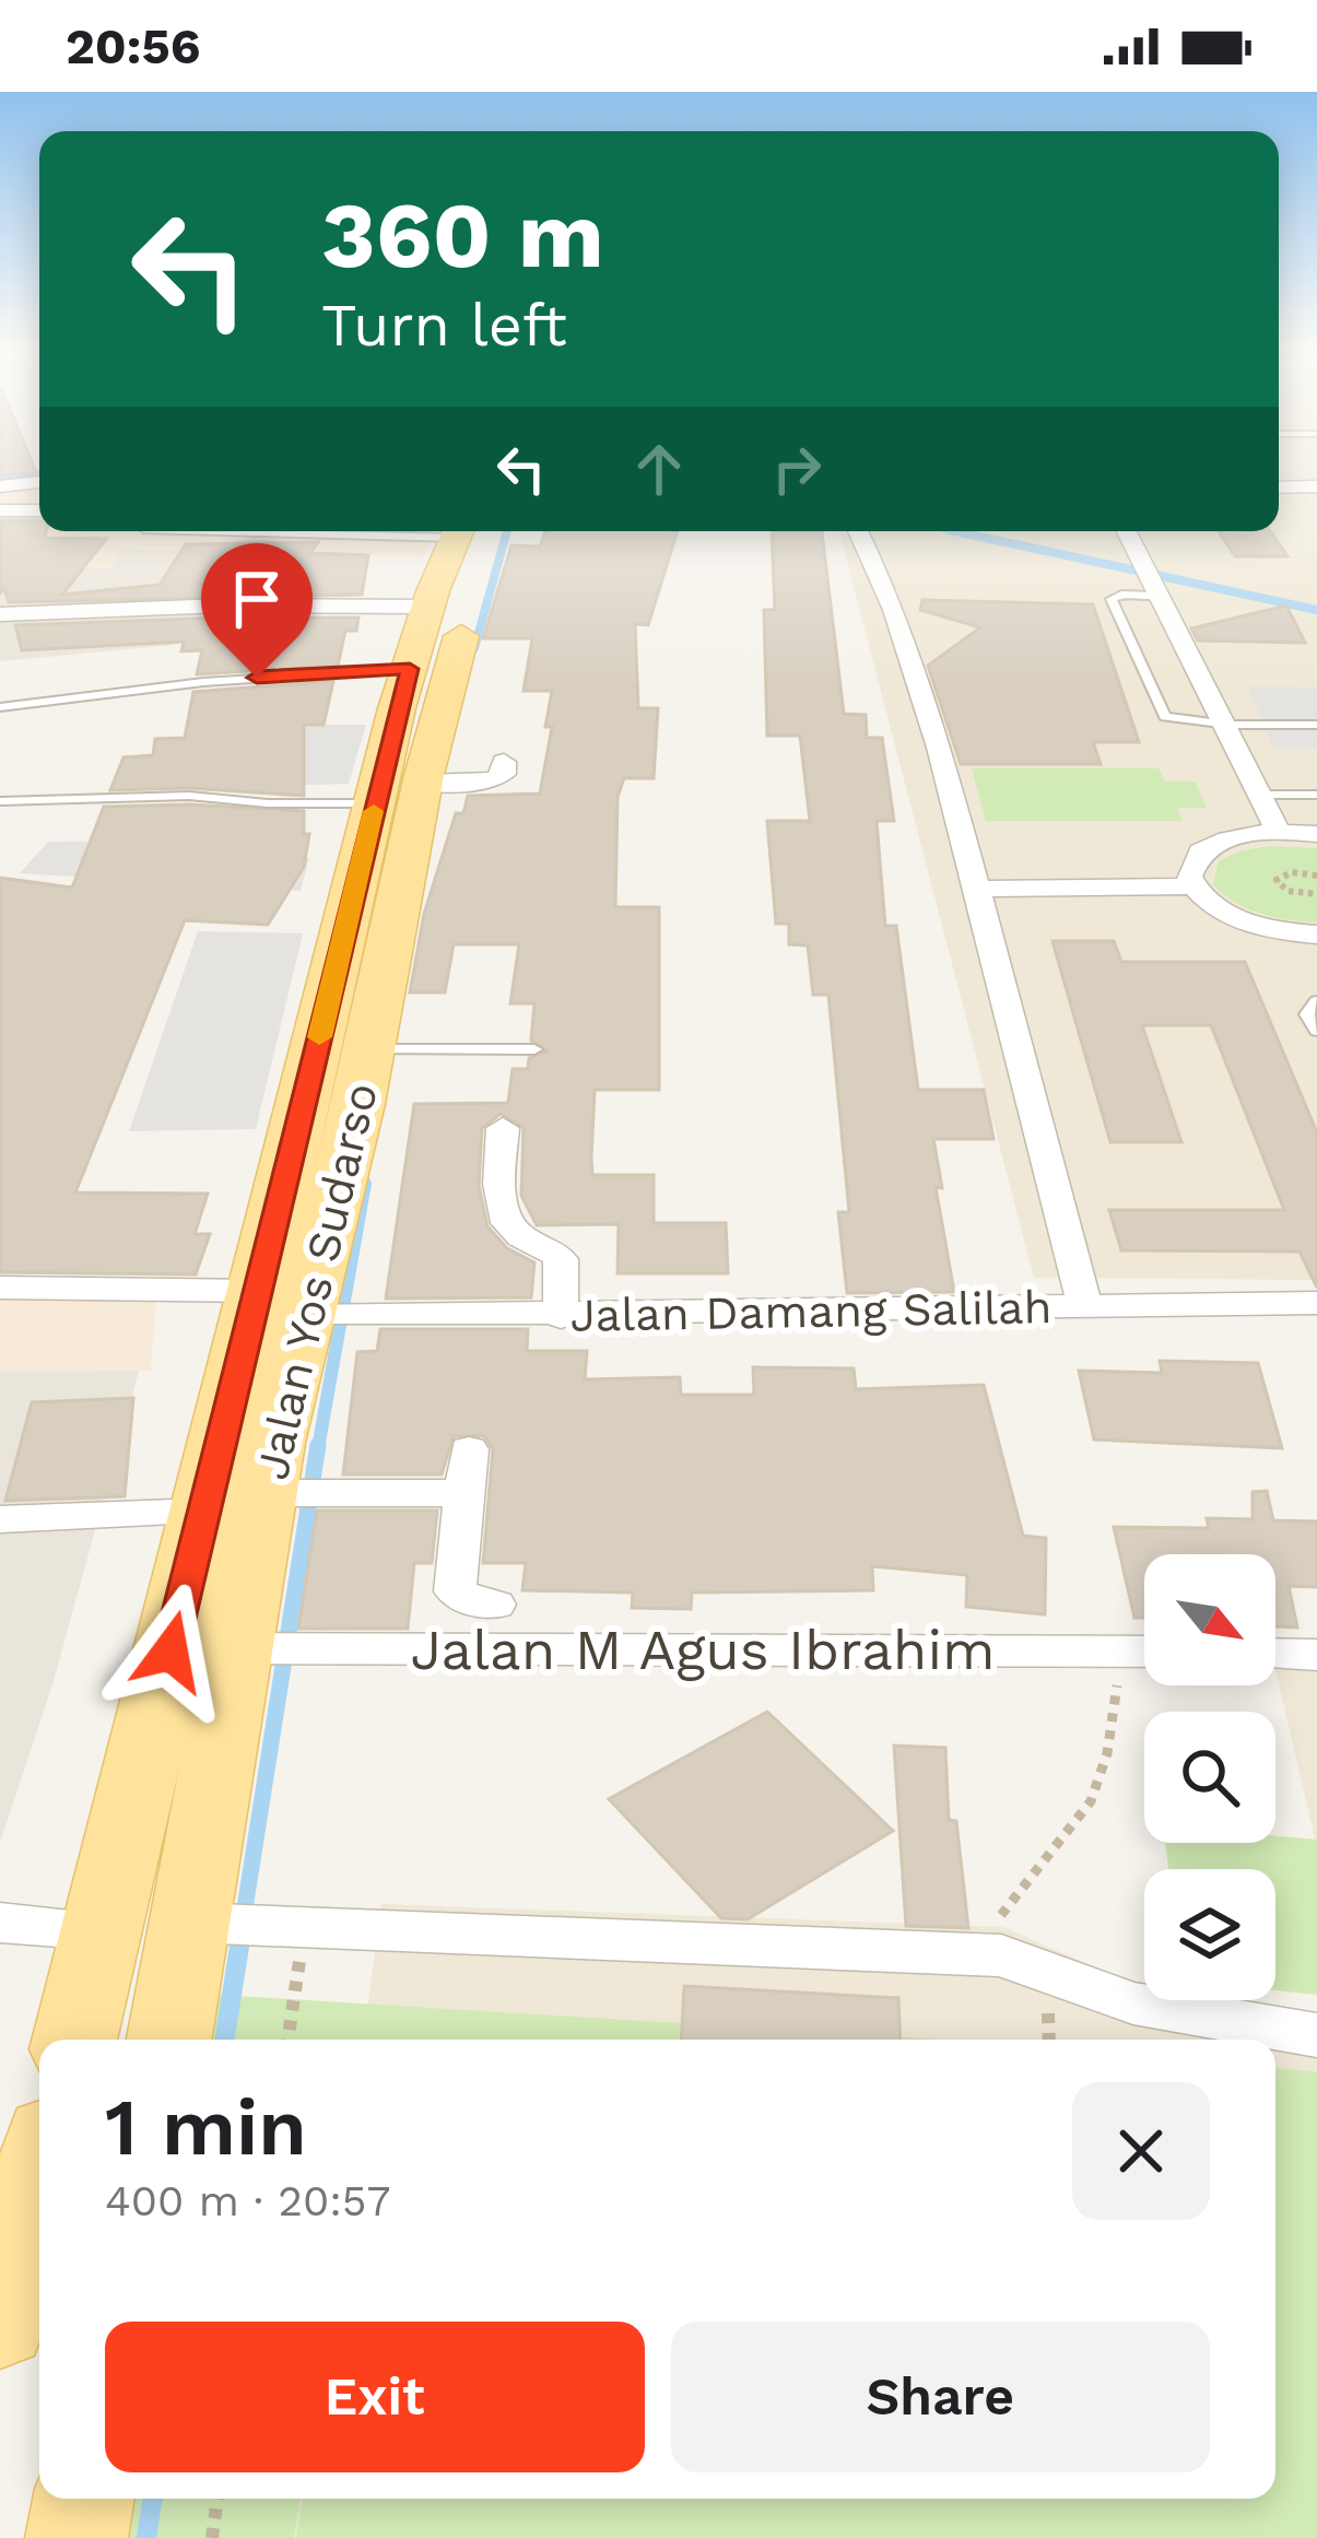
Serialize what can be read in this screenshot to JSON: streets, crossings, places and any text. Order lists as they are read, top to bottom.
{
  "streets": {
    "main road": ["Jalan Yos Sudarso"],
    "street": ["Jalan Damang Salilah", "Jalan M Agus Ibrahim"]
  },
  "crossings": [
    ["Jalan Yos Sudarso", "Jalan Damang Salilah"],
    ["Jalan Yos Sudarso", "Jalan M Agus Ibrahim"]
  ],
  "north": "bottom right",
  "page": {
    "status": "20:56",
    "turn": ["360 m", "Turn left"],
    "heading": ["1 min", "400 m · 20:57"],
    "buttons": ["Exit", "Share"]
  }
}
